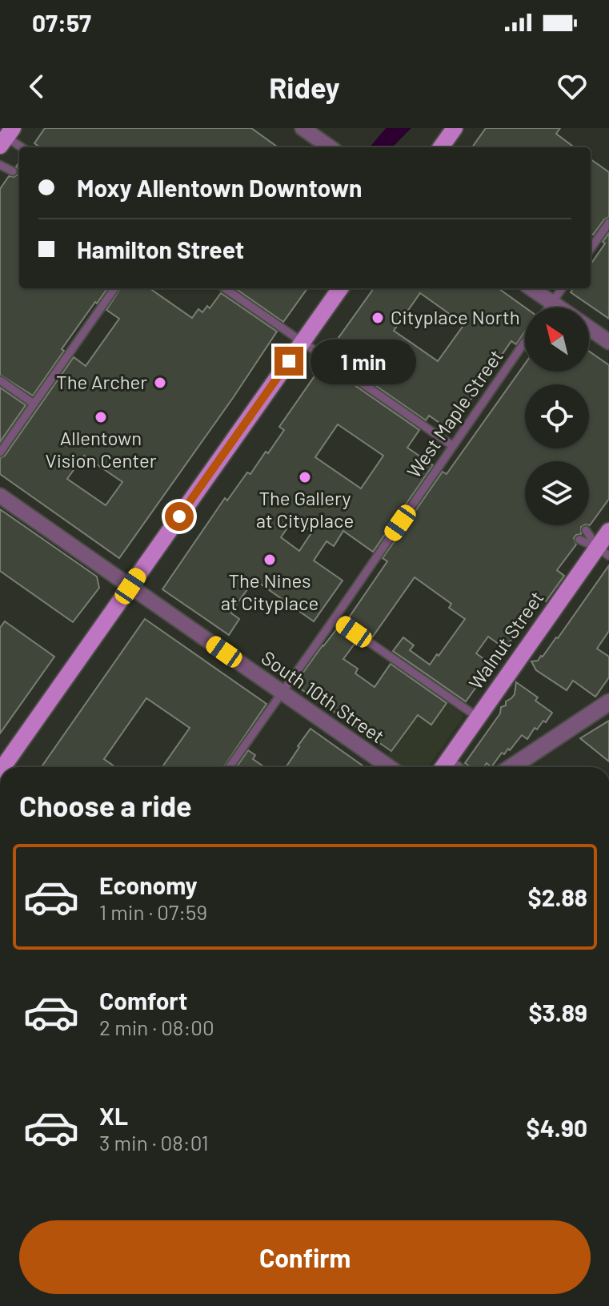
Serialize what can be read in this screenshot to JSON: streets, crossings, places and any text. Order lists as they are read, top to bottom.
{
  "streets": {
    "main road": ["Walnut Street"],
    "street": ["South 10th Street"],
    "lane": ["West Maple Street"]
  },
  "crossings": [
    ["West Maple Street", "South 10th Street"]
  ],
  "places": [
    "Cityplace North",
    "The Archer",
    "Allentown Vision Center",
    "The Gallery at Cityplace",
    "The Nines at Cityplace"
  ],
  "north": "top left",
  "page": {
    "status": "07:57",
    "header": "Ridey",
    "banner": ["Moxy Allentown Downtown", "Hamilton Street"],
    "bubble": "1 min",
    "heading": "Choose a ride",
    "list": [
      {
        "name": "Economy",
        "note": "1 min · 07:59",
        "value": "$2.88"
      },
      {
        "name": "Comfort",
        "note": "2 min · 08:00",
        "value": "$3.89"
      },
      {
        "name": "XL",
        "note": "3 min · 08:01",
        "value": "$4.90"
      }
    ],
    "buttons": "Confirm"
  }
}
